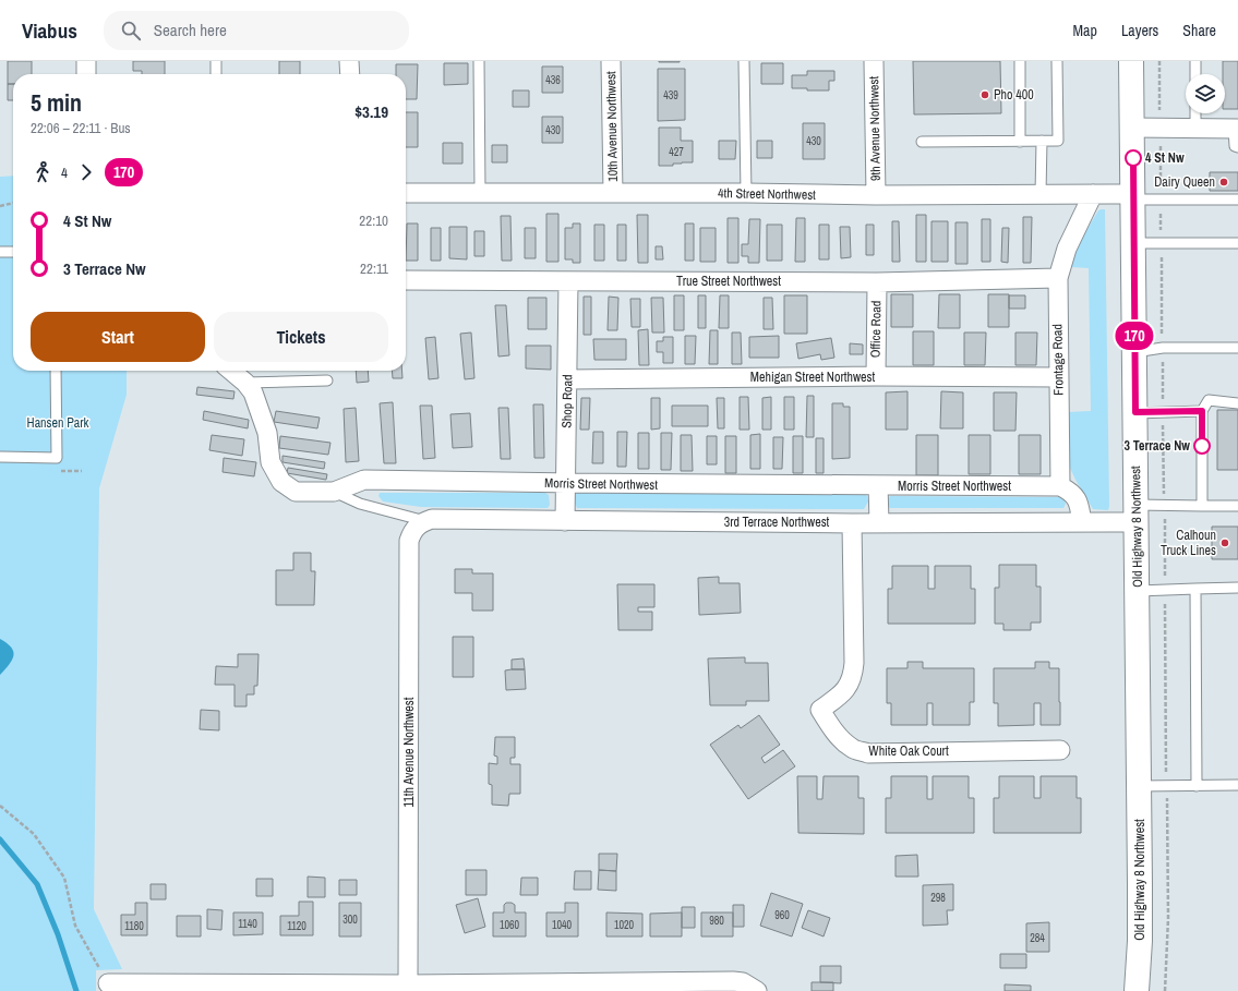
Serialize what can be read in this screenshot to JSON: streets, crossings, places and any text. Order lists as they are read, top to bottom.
{
  "streets": {
    "street": [
      "10th Avenue Northwest",
      "9th Avenue Northwest",
      "4th Street Northwest",
      "True Street Northwest",
      "Office Road",
      "Frontage Road",
      "Mehigan Street Northwest",
      "Shop Road",
      "Morris Street Northwest",
      "3rd Terrace Northwest",
      "Old Highway 8 Northwest",
      "White Oak Court",
      "11th Avenue Northwest"
    ]
  },
  "crossings": [
    ["10th Avenue Northwest", "4th Street Northwest"],
    ["9th Avenue Northwest", "4th Street Northwest"],
    ["4th Street Northwest", "Frontage Road"],
    ["4th Street Northwest", "Old Highway 8 Northwest"],
    ["True Street Northwest", "Office Road"],
    ["True Street Northwest", "Frontage Road"],
    ["True Street Northwest", "Shop Road"],
    ["Office Road", "Mehigan Street Northwest"],
    ["Frontage Road", "Mehigan Street Northwest"],
    ["Frontage Road", "Morris Street Northwest"],
    ["Mehigan Street Northwest", "Shop Road"],
    ["Shop Road", "Morris Street Northwest"],
    ["Shop Road", "3rd Terrace Northwest"],
    ["3rd Terrace Northwest", "Old Highway 8 Northwest"],
    ["3rd Terrace Northwest", "White Oak Court"],
    ["3rd Terrace Northwest", "11th Avenue Northwest"]
  ],
  "parks": ["Hansen Park"],
  "places": [
    "Pho 400",
    "4 St Nw",
    "Dairy Queen",
    "3 Terrace Nw",
    "Calhoun Truck Lines"
  ],
  "lines": ["bus line 170"],
  "house_numbers": [
    "436",
    "439",
    "430",
    "430",
    "427",
    "298",
    "960",
    "300",
    "980",
    "1140",
    "1060",
    "1040",
    "1020",
    "1180",
    "1120",
    "284"
  ],
  "page": {
    "header": "Viabus",
    "search": "Search here",
    "nav": ["Map", "Layers", "Share"],
    "on_map": "170",
    "heading": ["5 min", "22:06 – 22:11 · Bus", "$3.19"],
    "legs": ["4", "170"],
    "list": [
      {
        "name": "4 St Nw",
        "value": "22:10"
      },
      {
        "name": "3 Terrace Nw",
        "value": "22:11"
      }
    ],
    "buttons": ["Start", "Tickets"]
  }
}
